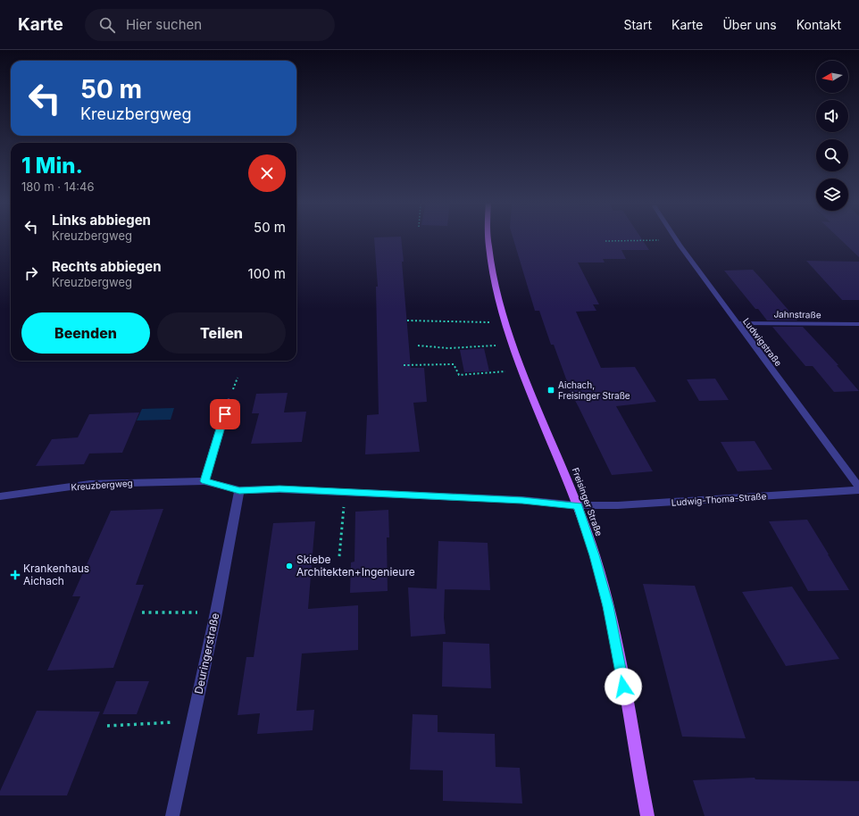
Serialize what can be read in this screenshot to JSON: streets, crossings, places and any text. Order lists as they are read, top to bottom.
{
  "streets": {
    "main road": ["Freisinger Straße"],
    "street": [
      "Jahnstraße",
      "Ludwigstraße",
      "Kreuzbergweg",
      "Ludwig-Thoma-Straße",
      "Deuringerstraße"
    ]
  },
  "crossings": [
    ["Jahnstraße", "Ludwigstraße"],
    ["Kreuzbergweg", "Ludwig-Thoma-Straße"],
    ["Kreuzbergweg", "Freisinger Straße"],
    ["Kreuzbergweg", "Deuringerstraße"],
    ["Ludwig-Thoma-Straße", "Freisinger Straße"]
  ],
  "places": {
    "transit": ["Aichach, Freisinger Straße"],
    "other": ["Skiebe Architekten+Ingenieure"],
    "health": ["Krankenhaus Aichach"]
  },
  "north": "left",
  "page": {
    "header": "Karte",
    "search": "Hier suchen",
    "nav": [
      "Start",
      "Karte",
      "Über uns",
      "Kontakt"
    ],
    "turn": ["50 m", "Kreuzbergweg"],
    "heading": ["1 Min.", "180 m · 14:46"],
    "list": [
      {
        "name": "Links abbiegen",
        "note": "Kreuzbergweg",
        "value": "50 m"
      },
      {
        "name": "Rechts abbiegen",
        "note": "Kreuzbergweg",
        "value": "100 m"
      }
    ],
    "buttons": ["Beenden", "Teilen"]
  }
}
